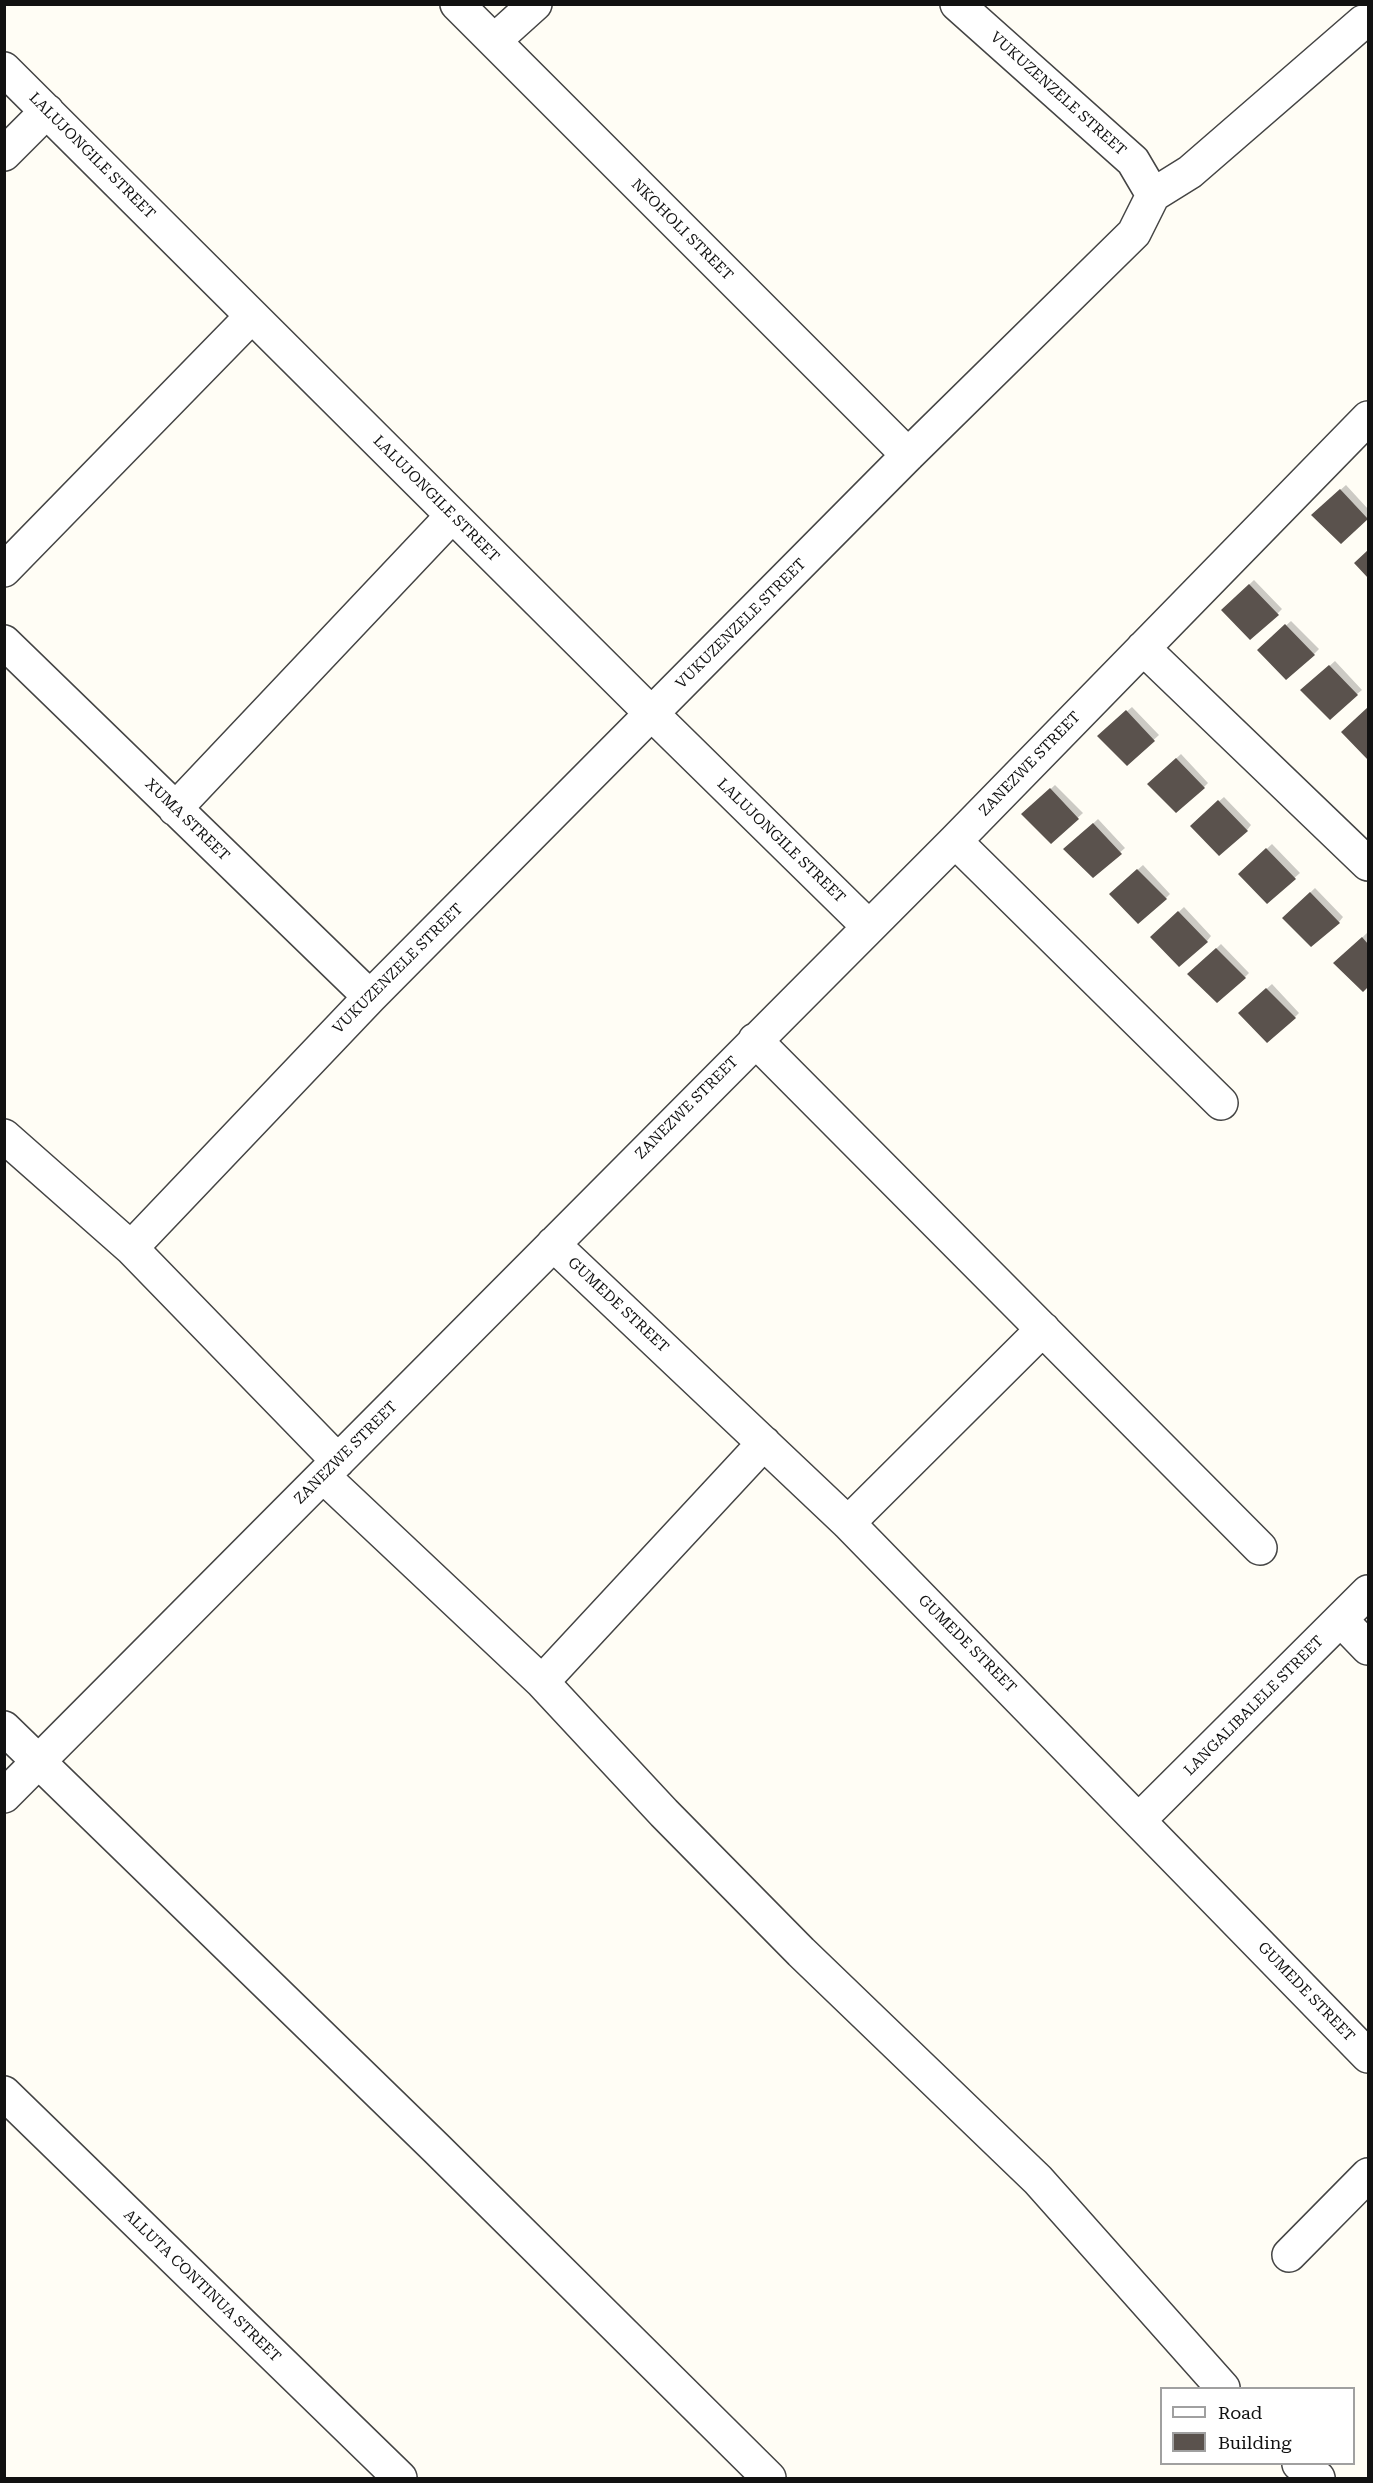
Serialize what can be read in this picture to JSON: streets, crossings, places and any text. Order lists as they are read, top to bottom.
{
  "streets": {
    "street": [
      "VUKUZENZELE STREET",
      "LALUJONGILE STREET",
      "NKOHOLI STREET",
      "ZANEZWE STREET",
      "XUMA STREET",
      "GUMEDE STREET",
      "LANGALIBALELE STREET",
      "ALLUTA CONTINUA STREET"
    ]
  },
  "crossings": [
    ["VUKUZENZELE STREET", "LALUJONGILE STREET"],
    ["VUKUZENZELE STREET", "NKOHOLI STREET"],
    ["VUKUZENZELE STREET", "XUMA STREET"],
    ["LALUJONGILE STREET", "ZANEZWE STREET"],
    ["ZANEZWE STREET", "GUMEDE STREET"],
    ["GUMEDE STREET", "LANGALIBALELE STREET"]
  ],
  "legend": ["Road", "Building"]
}
